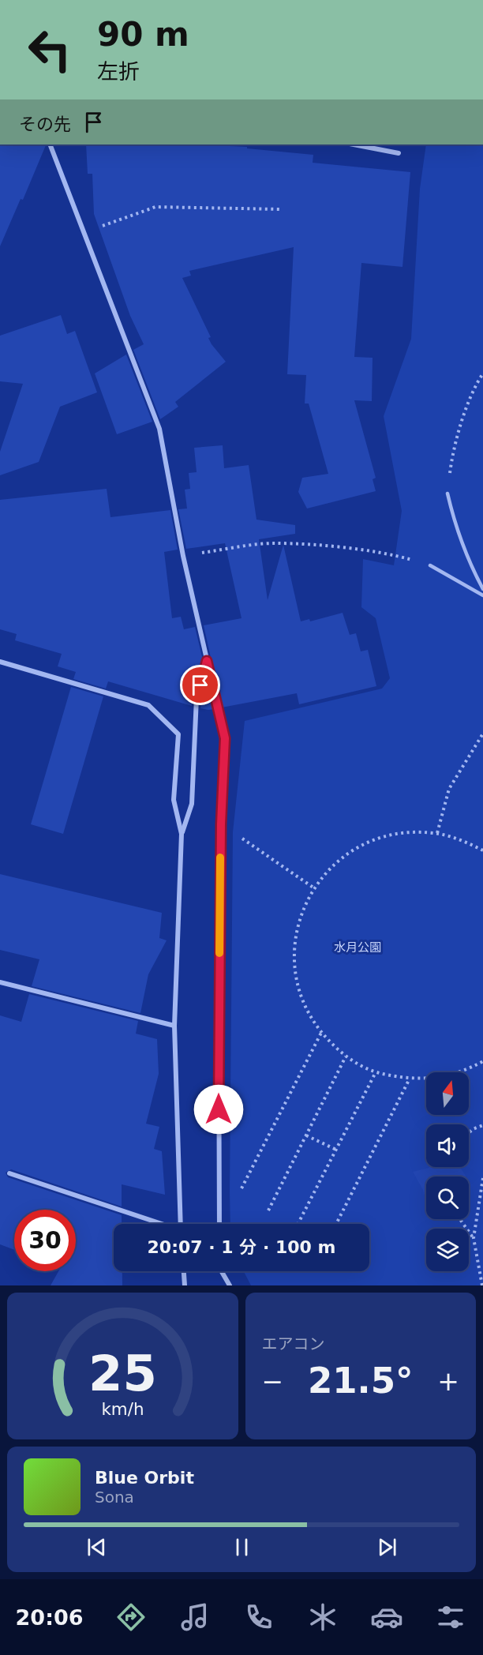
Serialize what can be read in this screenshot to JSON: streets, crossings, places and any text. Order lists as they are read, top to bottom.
{
  "parks": ["水月公園"],
  "north": "top",
  "page": {
    "turn": ["90 m", "左折"],
    "then": "その先",
    "limit": "30",
    "trip": "20:07 · 1 分 · 100 m",
    "tile": "エアコン",
    "heat": ["−", "21.5°", "+"],
    "song": ["Blue Orbit", "Sona"],
    "tabs": "20:06",
    "gauge": ["25", "km/h"]
  }
}
